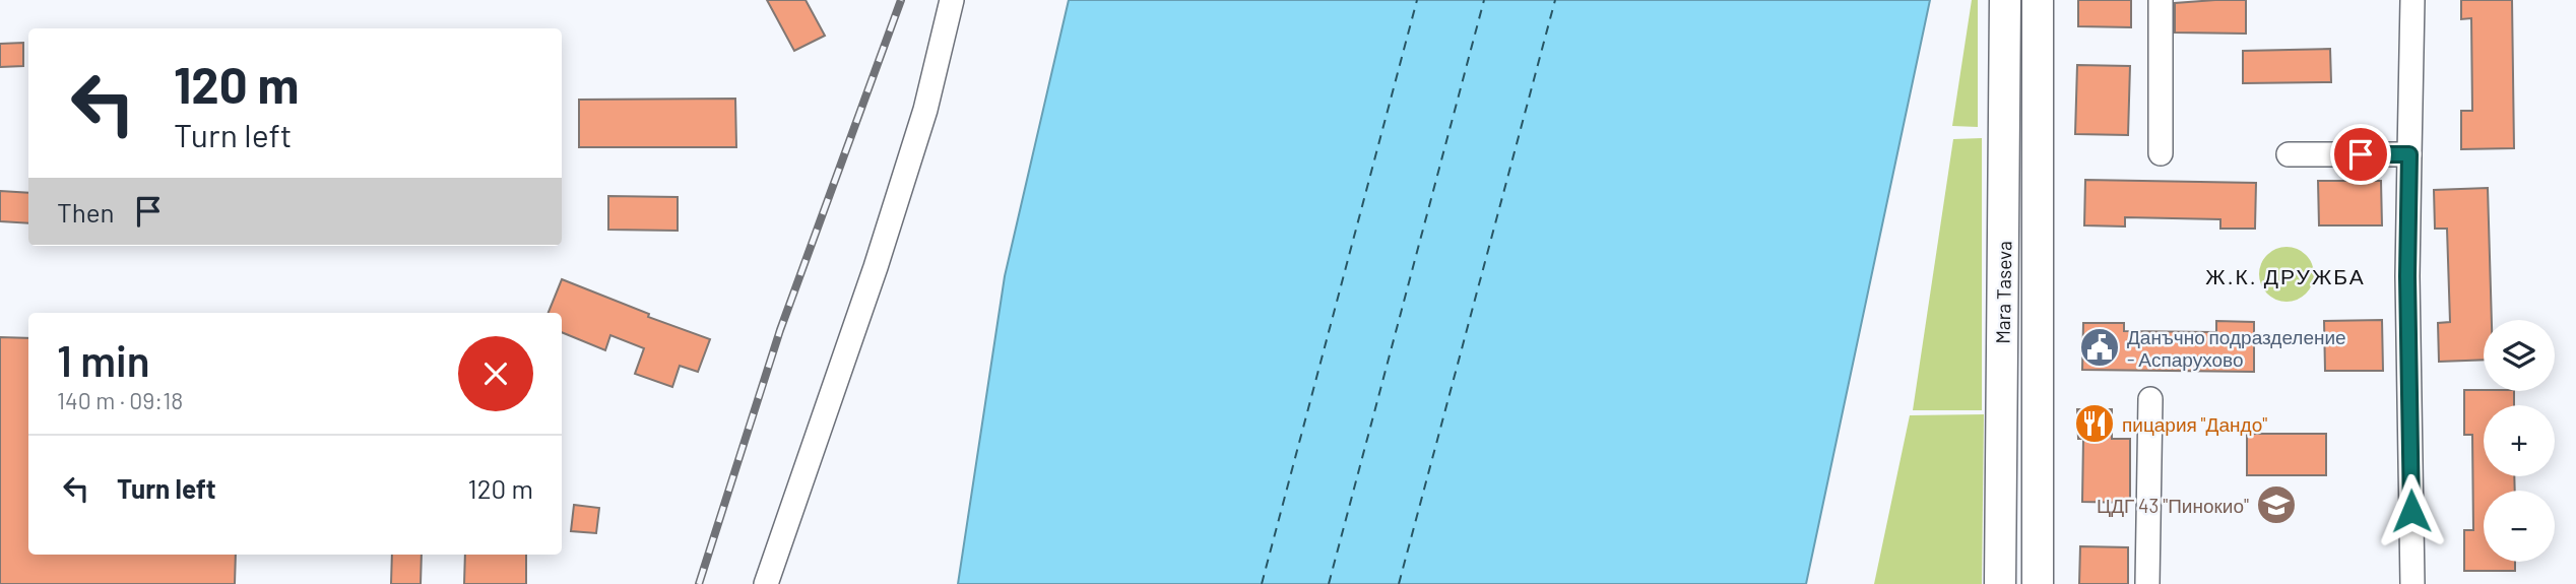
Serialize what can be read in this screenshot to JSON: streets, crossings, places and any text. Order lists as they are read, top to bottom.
{
  "streets": {
    "main road": ["Mara Taseva"]
  },
  "districts": ["Ж.К. ДРУЖБА"],
  "places": {
    "public building": ["Данъчно подразделение - Аспарухово"],
    "restaurant": ["пицария \"Дандо\""],
    "school or university": ["ЦДГ 43 \"Пинокио\""]
  },
  "page": {
    "turn": ["120 m", "Turn left"],
    "then": "Then",
    "heading": ["1 min", "140 m · 09:18"],
    "map_buttons": ["+", "−"],
    "list": [
      {
        "name": "Turn left",
        "value": "120 m"
      }
    ]
  }
}
